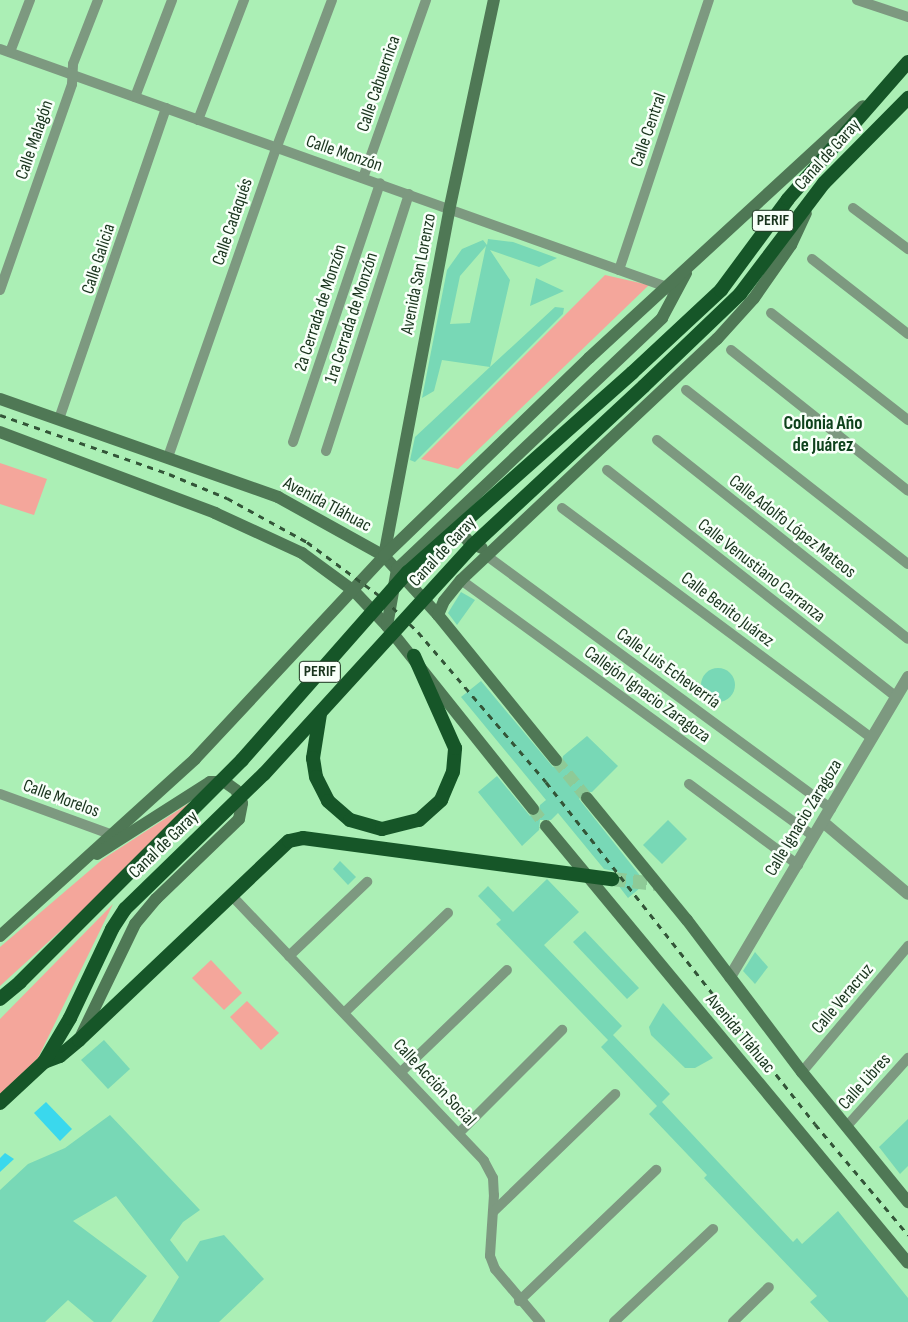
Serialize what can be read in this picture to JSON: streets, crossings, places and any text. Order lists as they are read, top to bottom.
{
  "streets": {
    "highway": ["Canal de Garay", "PERIF"],
    "main road": ["Avenida San Lorenzo", "Avenida Tláhuac"],
    "street": [
      "Calle Cabuernica",
      "Calle Central",
      "Calle Malagón",
      "Calle Monzón",
      "Calle Cadaqués",
      "Calle Galicia",
      "2a Cerrada de Monzón",
      "1ra Cerrada de Monzón",
      "Calle Adolfo López Mateos",
      "Calle Venustiano Carranza",
      "Calle Benito Juárez",
      "Calle Luis Echeverría",
      "Callejón Ignacio Zaragoza",
      "Calle Morelos",
      "Calle Ignacio Zaragoza",
      "Calle Veracruz",
      "Calle Libres",
      "Calle Acción Social"
    ]
  },
  "crossings": [
    ["Calle Cabuernica", "Calle Monzón"],
    ["Calle Central", "Calle Monzón"],
    ["Calle Malagón", "Calle Monzón"],
    ["Calle Monzón", "Canal de Garay"],
    ["Calle Monzón", "Calle Cadaqués"],
    ["Calle Monzón", "Calle Galicia"],
    ["Calle Monzón", "Avenida San Lorenzo"],
    ["Calle Monzón", "2a Cerrada de Monzón"],
    ["Calle Monzón", "1ra Cerrada de Monzón"],
    ["Canal de Garay", "PERIF"],
    ["Canal de Garay", "Avenida San Lorenzo"],
    ["Canal de Garay", "Avenida Tláhuac"],
    ["Canal de Garay", "Calle Morelos"],
    ["Calle Cadaqués", "Avenida Tláhuac"],
    ["Calle Galicia", "Avenida Tláhuac"],
    ["Avenida San Lorenzo", "Avenida Tláhuac"],
    ["Avenida Tláhuac", "Calle Ignacio Zaragoza"],
    ["Avenida Tláhuac", "Calle Veracruz"],
    ["Avenida Tláhuac", "Calle Libres"],
    ["Calle Venustiano Carranza", "Calle Ignacio Zaragoza"],
    ["Calle Benito Juárez", "Calle Ignacio Zaragoza"],
    ["Calle Luis Echeverría", "Calle Ignacio Zaragoza"],
    ["Callejón Ignacio Zaragoza", "Calle Ignacio Zaragoza"]
  ],
  "districts": ["Colonia Año de Juárez"]
}
